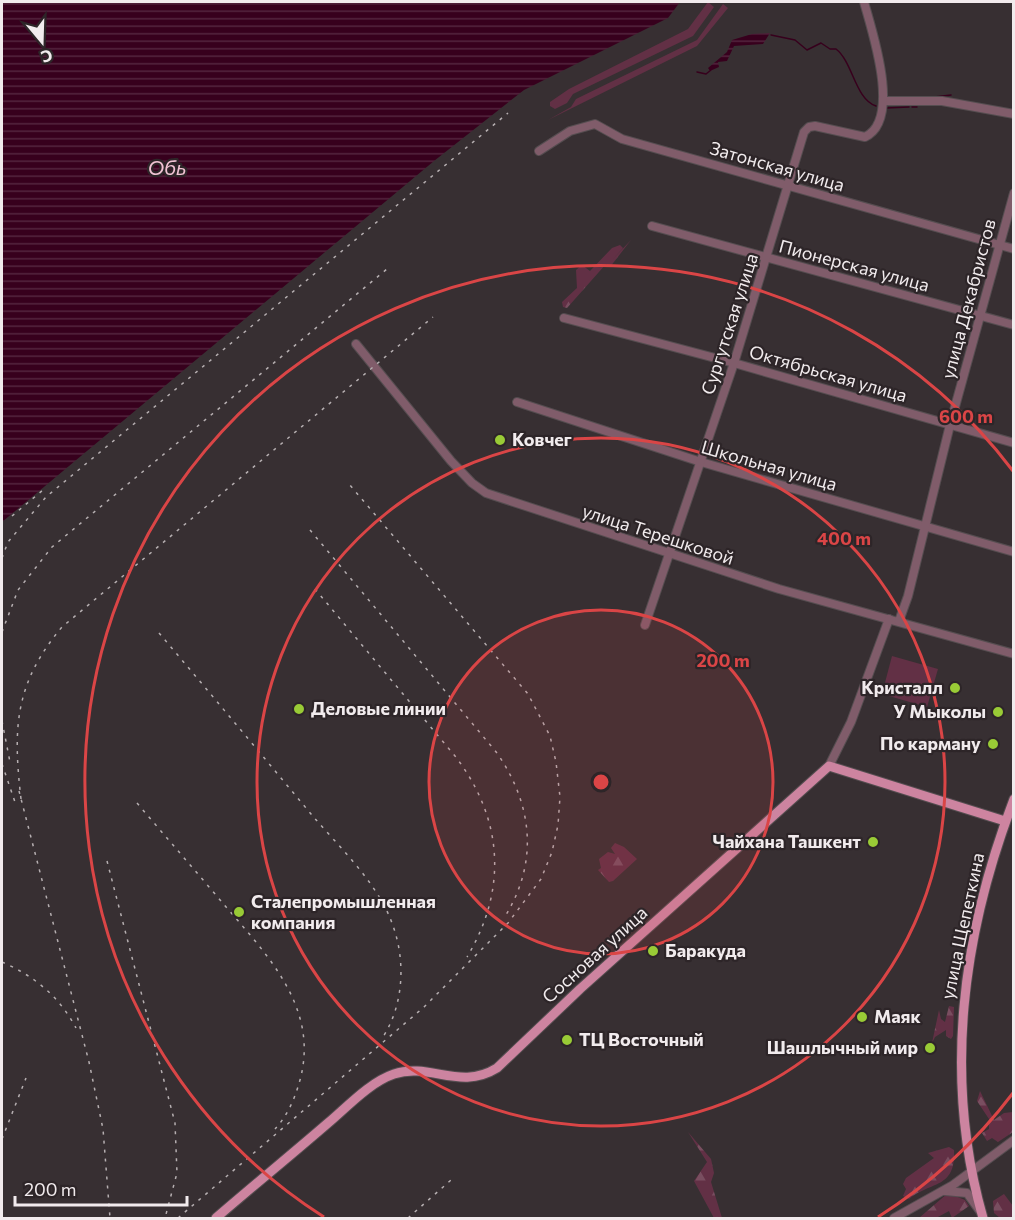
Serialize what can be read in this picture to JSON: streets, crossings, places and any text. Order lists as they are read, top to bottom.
{
  "streets": {
    "main road": ["улица Щепеткина", "Сосновая улица"],
    "street": [
      "Затонская улица",
      "Пионерская улица",
      "улица Декабристов",
      "Сургутская улица",
      "Октябрьская улица",
      "Школьная улица",
      "улица Терешковой"
    ]
  },
  "crossings": [
    ["Затонская улица", "улица Декабристов"],
    ["Затонская улица", "Сургутская улица"],
    ["Пионерская улица", "улица Декабристов"],
    ["Пионерская улица", "Сургутская улица"],
    ["улица Декабристов", "Октябрьская улица"],
    ["улица Декабристов", "Школьная улица"],
    ["улица Декабристов", "улица Терешковой"],
    ["Сургутская улица", "Октябрьская улица"],
    ["Сургутская улица", "Школьная улица"],
    ["Сургутская улица", "улица Терешковой"]
  ],
  "water": ["Обь"],
  "places": [
    "Ковчег",
    "Кристалл",
    "Деловые линии",
    "У Мыколы",
    "По карману",
    "Чайхана Ташкент",
    "Сталепромышленная компания",
    "Баракуда",
    "Маяк",
    "ТЦ Восточный",
    "Шашлычный мир"
  ],
  "scale_bar": "200 m",
  "north": "bottom",
  "rings": ["600 m", "400 m", "200 m"]
}
